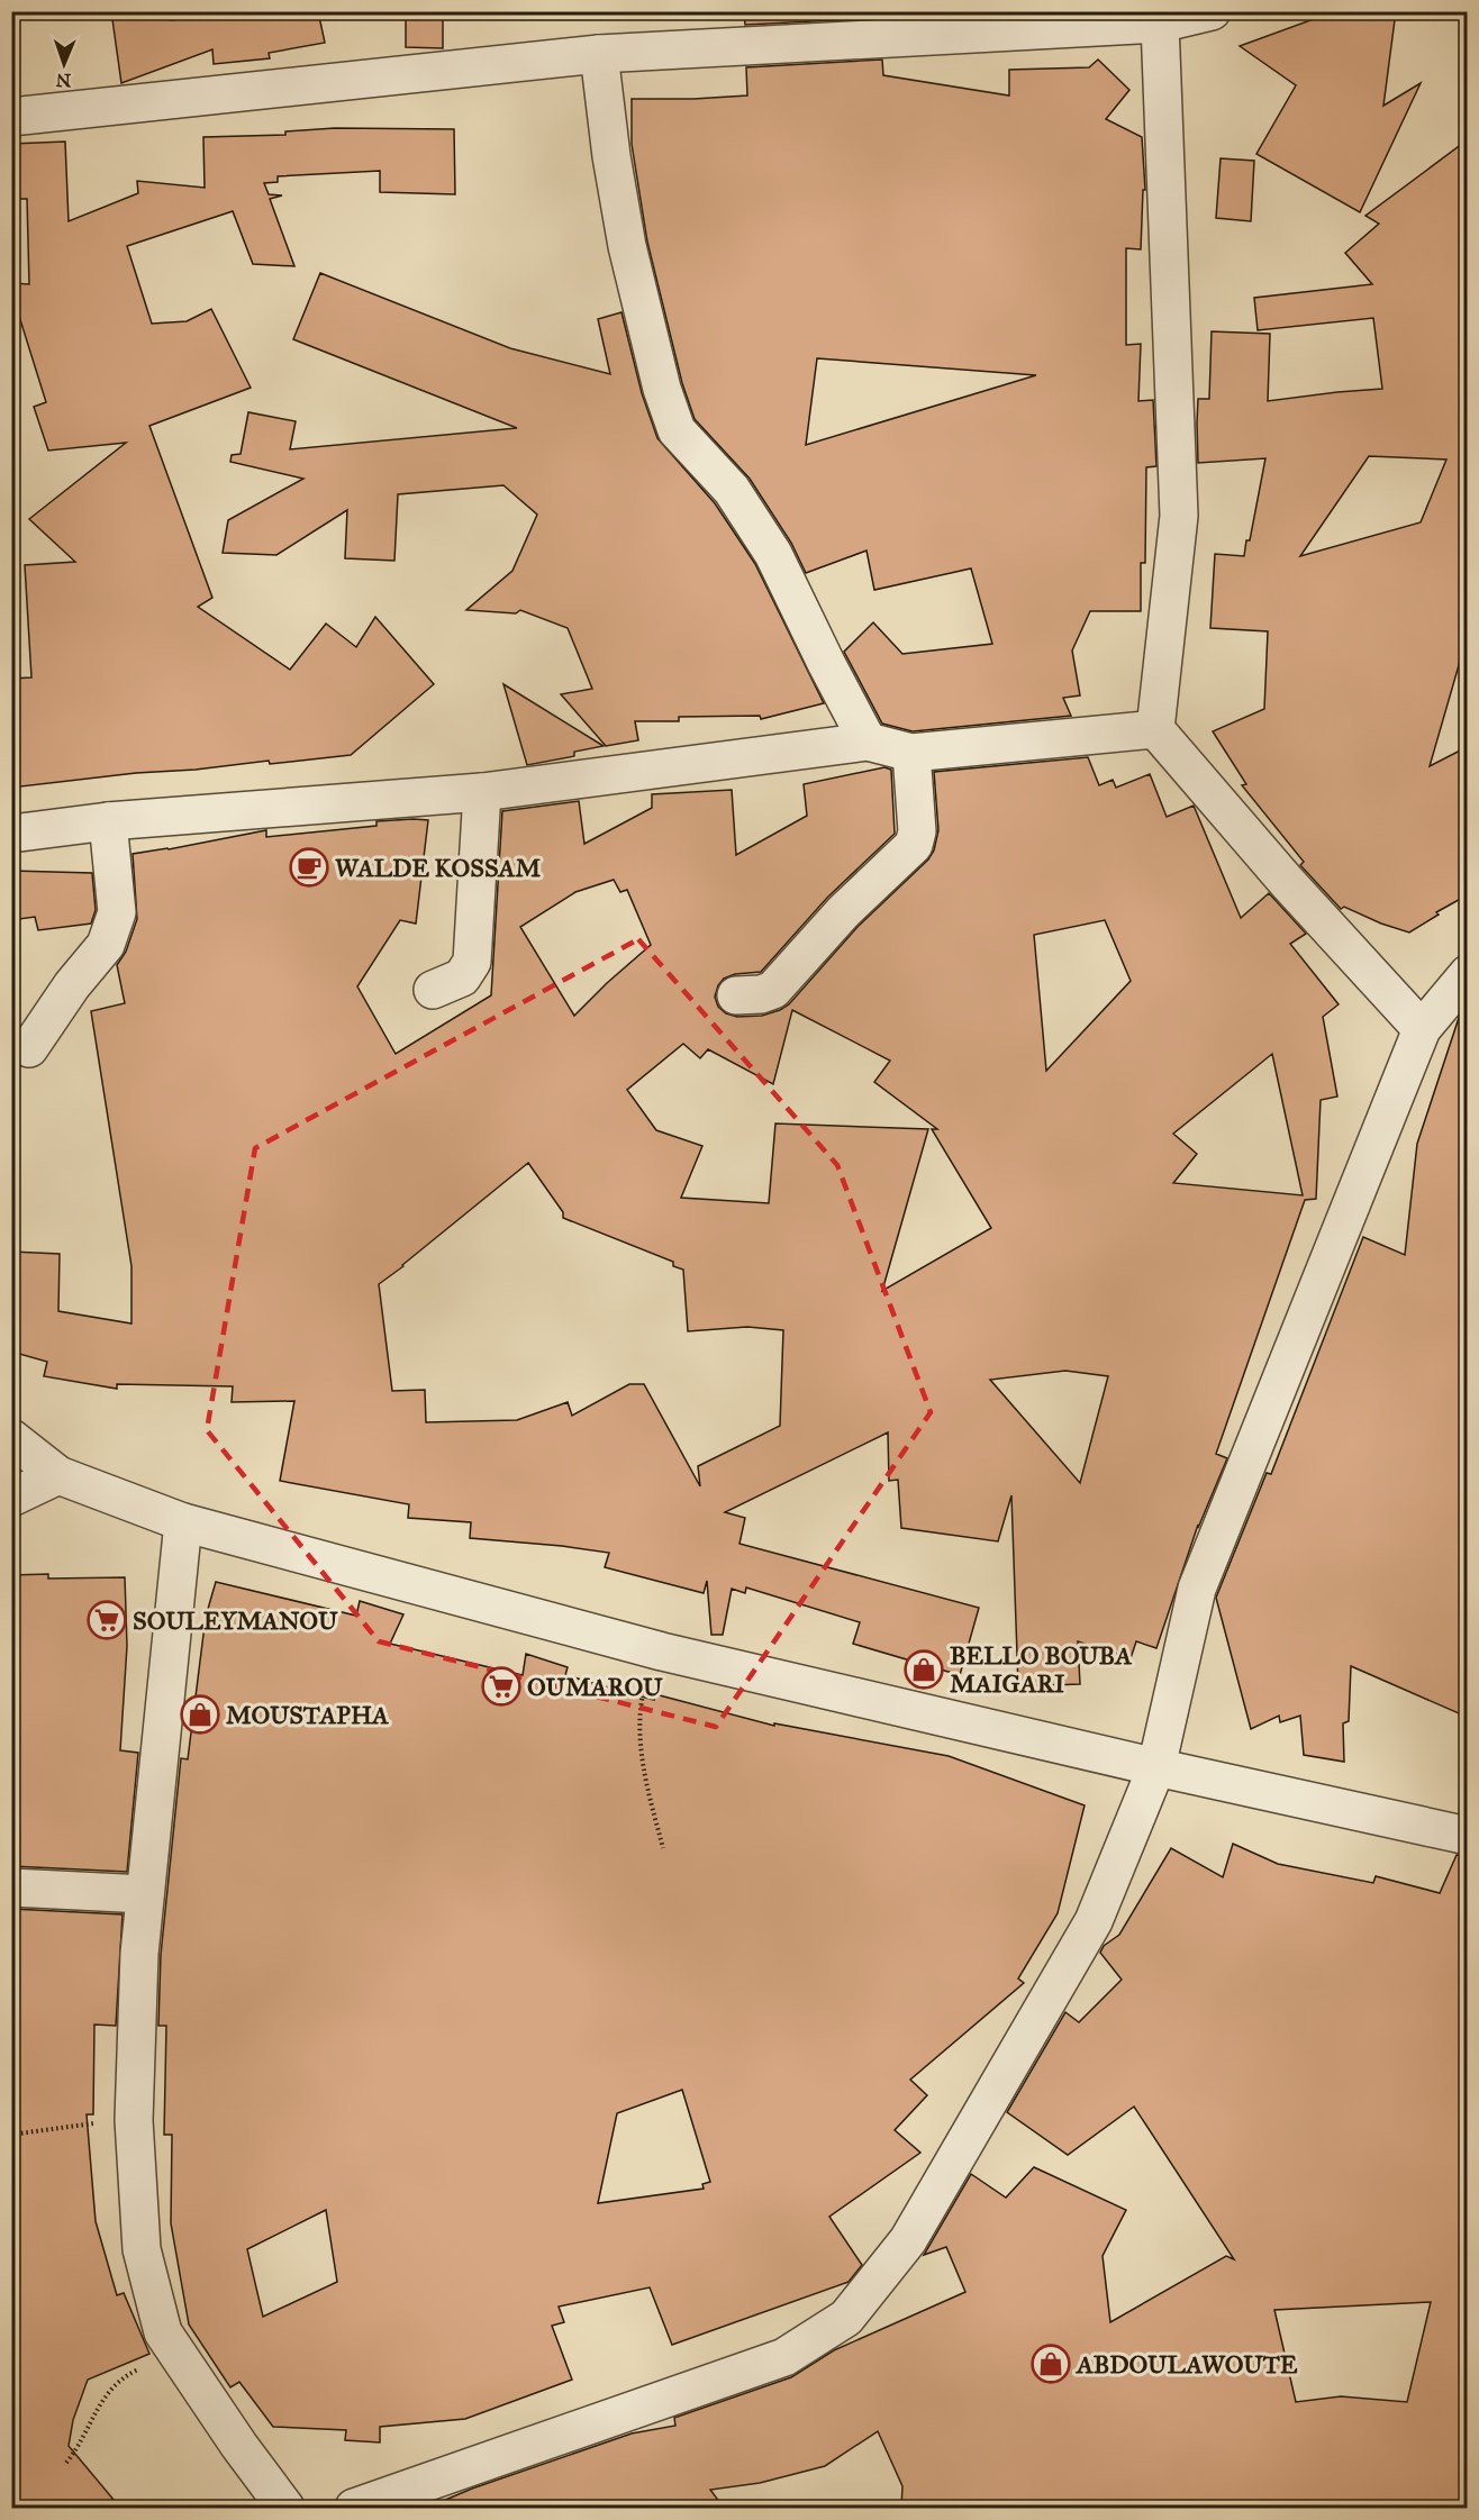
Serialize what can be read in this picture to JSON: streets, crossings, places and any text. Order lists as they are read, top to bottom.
{
  "places": {
    "cafe": ["WALDE KOSSAM"],
    "supermarket": ["SOULEYMANOU", "OUMAROU"],
    "shop": ["BELLO BOUBA MAIGARI", "MOUSTAPHA", "ABDOULAWOUTE"]
  },
  "north": "bottom"
}
